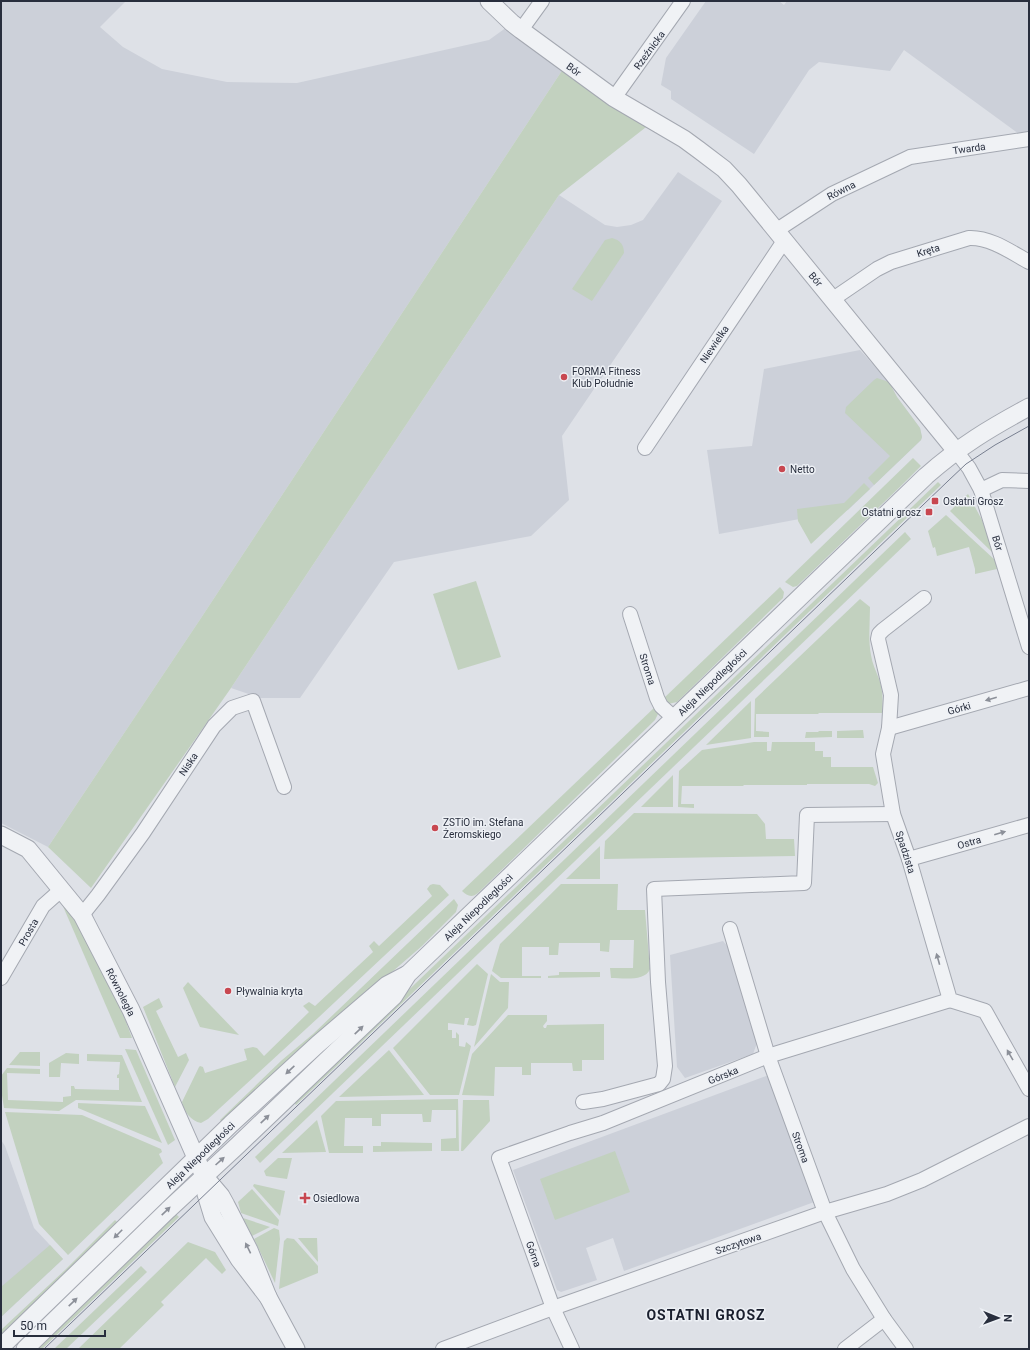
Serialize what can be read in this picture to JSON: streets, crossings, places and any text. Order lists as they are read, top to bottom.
{
  "streets": {
    "street": [
      "Rzeźnicka",
      "Bór",
      "Twarda",
      "Równa",
      "Kręta",
      "Niewielka",
      "Stroma",
      "Aleja Niepodległości",
      "Górki",
      "Niska",
      "Ostra",
      "Spadzista",
      "Prosta",
      "Równoległa",
      "Górska",
      "Szczytowa",
      "Górna"
    ]
  },
  "crossings": [
    ["Rzeźnicka", "Bór"],
    ["Bór", "Równa"],
    ["Bór", "Kręta"],
    ["Bór", "Niewielka"],
    ["Bór", "Aleja Niepodległości"],
    ["Twarda", "Równa"],
    ["Równa", "Niewielka"],
    ["Stroma", "Aleja Niepodległości"],
    ["Stroma", "Górska"],
    ["Stroma", "Szczytowa"],
    ["Aleja Niepodległości", "Równoległa"],
    ["Górki", "Spadzista"],
    ["Niska", "Równoległa"],
    ["Ostra", "Spadzista"],
    ["Spadzista", "Górska"],
    ["Prosta", "Równoległa"],
    ["Górska", "Górna"],
    ["Szczytowa", "Górna"]
  ],
  "one_way": ["Górki", "Ostra"],
  "districts": ["OSTATNI GROSZ"],
  "places": {
    "other": [
      "FORMA Fitness Klub Południe",
      "Netto",
      "ZSTiO im. Stefana Żeromskiego",
      "Pływalnia kryta"
    ],
    "transit": ["Ostatni Grosz", "Ostatni grosz"],
    "health": ["Osiedlowa"]
  },
  "scale_bar": "50 m",
  "north": "right"
}
